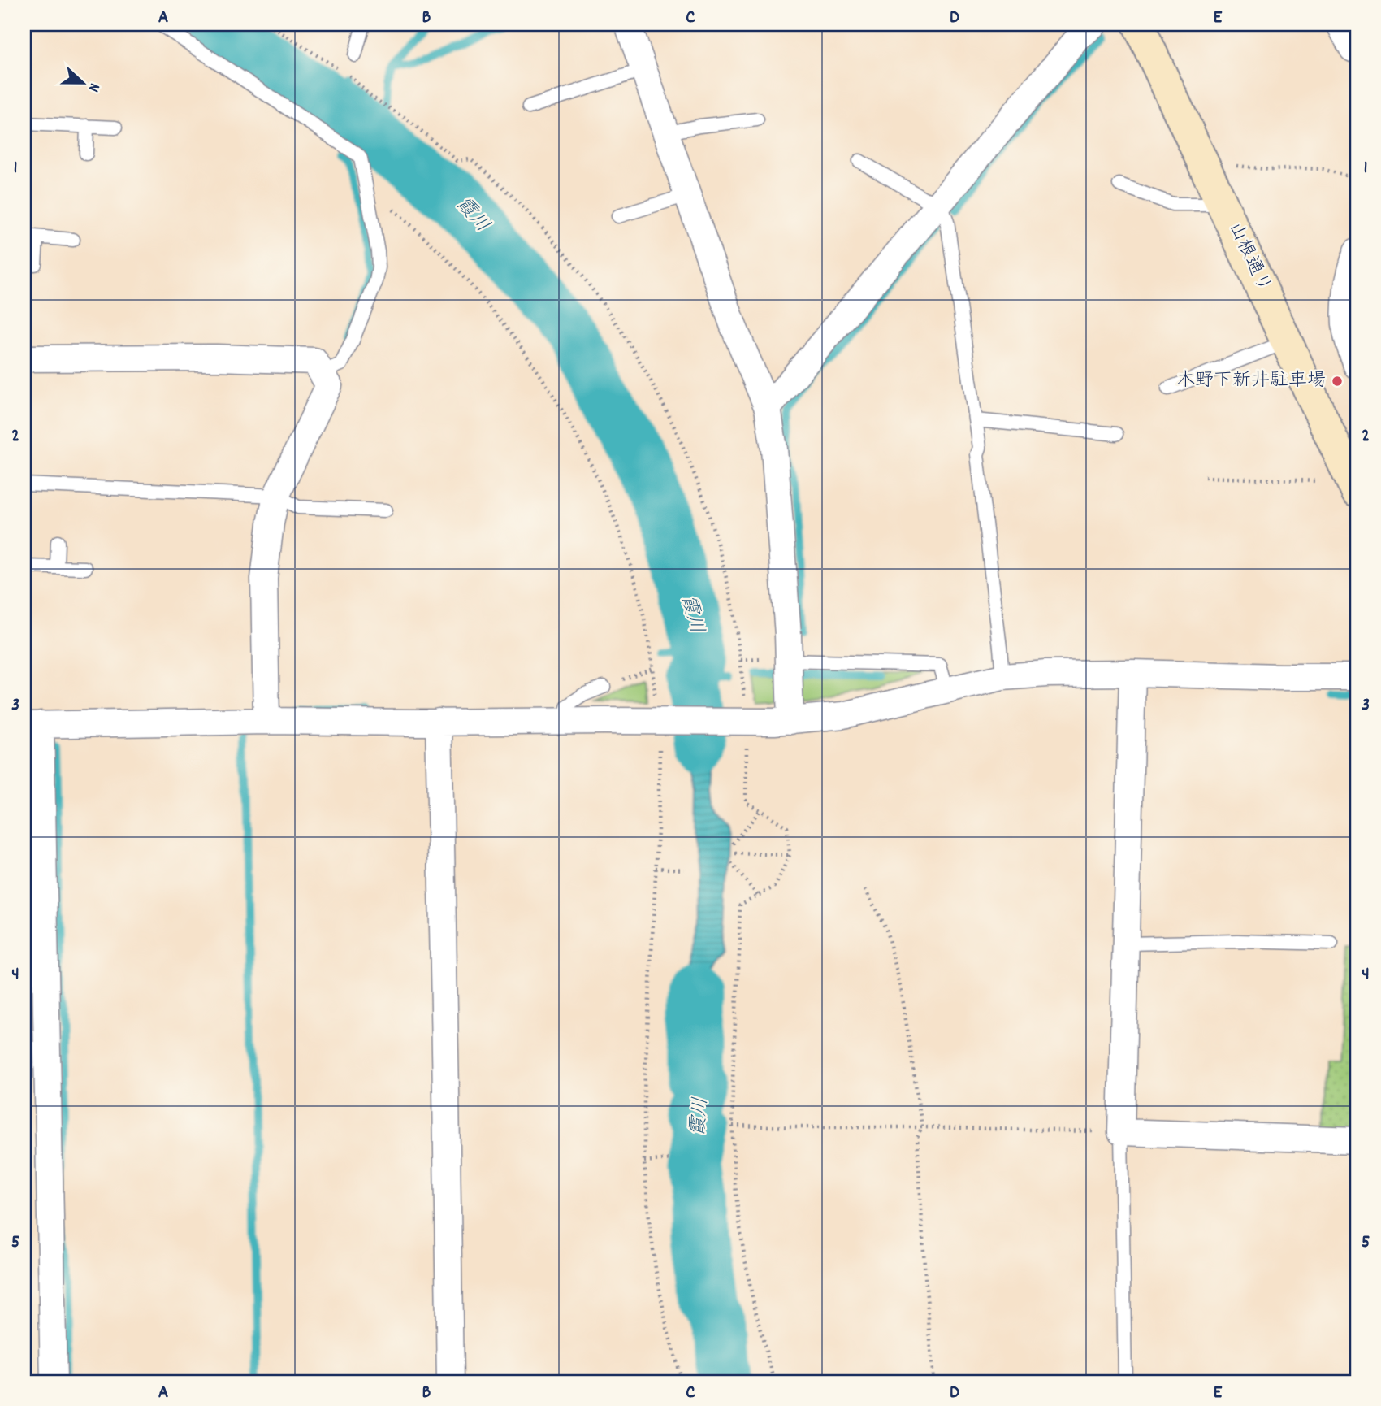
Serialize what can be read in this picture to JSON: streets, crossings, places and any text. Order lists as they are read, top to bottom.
{
  "streets": {
    "street": ["山根通り"]
  },
  "water": ["霞川"],
  "places": ["木野下新井駐車場"],
  "north": "right",
  "grid": {
    "columns": [
      "A",
      "B",
      "C",
      "D",
      "E"
    ],
    "rows": [
      "1",
      "2",
      "3",
      "4",
      "5"
    ]
  }
}
